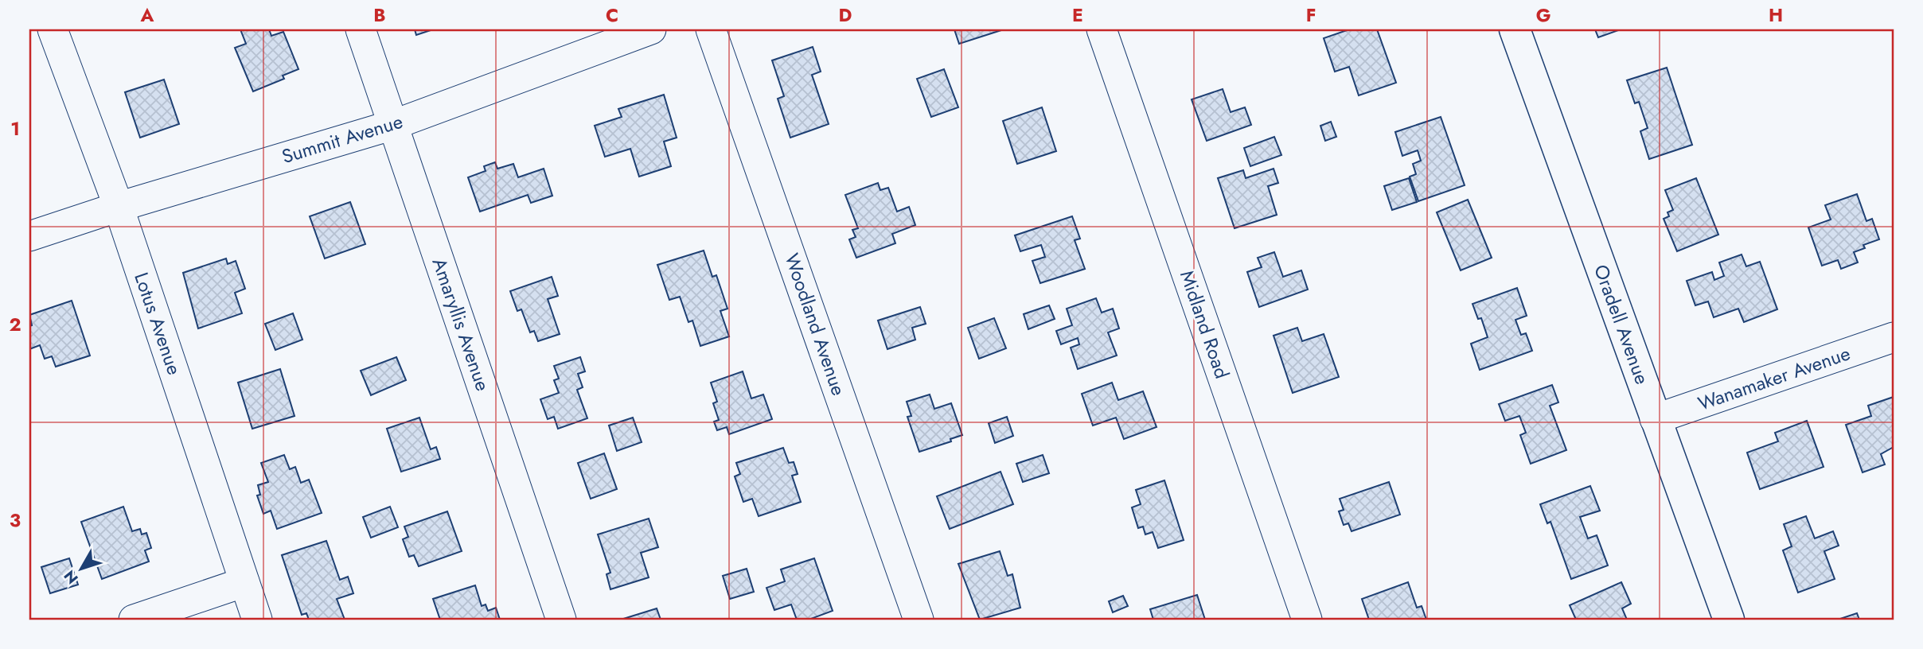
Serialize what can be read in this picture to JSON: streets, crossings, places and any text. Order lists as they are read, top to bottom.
{
  "streets": {
    "main road": ["Oradell Avenue"],
    "street": [
      "Summit Avenue",
      "Lotus Avenue",
      "Amaryllis Avenue",
      "Woodland Avenue",
      "Midland Road",
      "Wanamaker Avenue"
    ]
  },
  "crossings": [
    ["Summit Avenue", "Lotus Avenue"],
    ["Summit Avenue", "Amaryllis Avenue"],
    ["Oradell Avenue", "Wanamaker Avenue"]
  ],
  "north": "bottom left",
  "grid": {
    "columns": [
      "A",
      "B",
      "C",
      "D",
      "E",
      "F",
      "G",
      "H"
    ],
    "rows": ["1", "2", "3"]
  }
}
